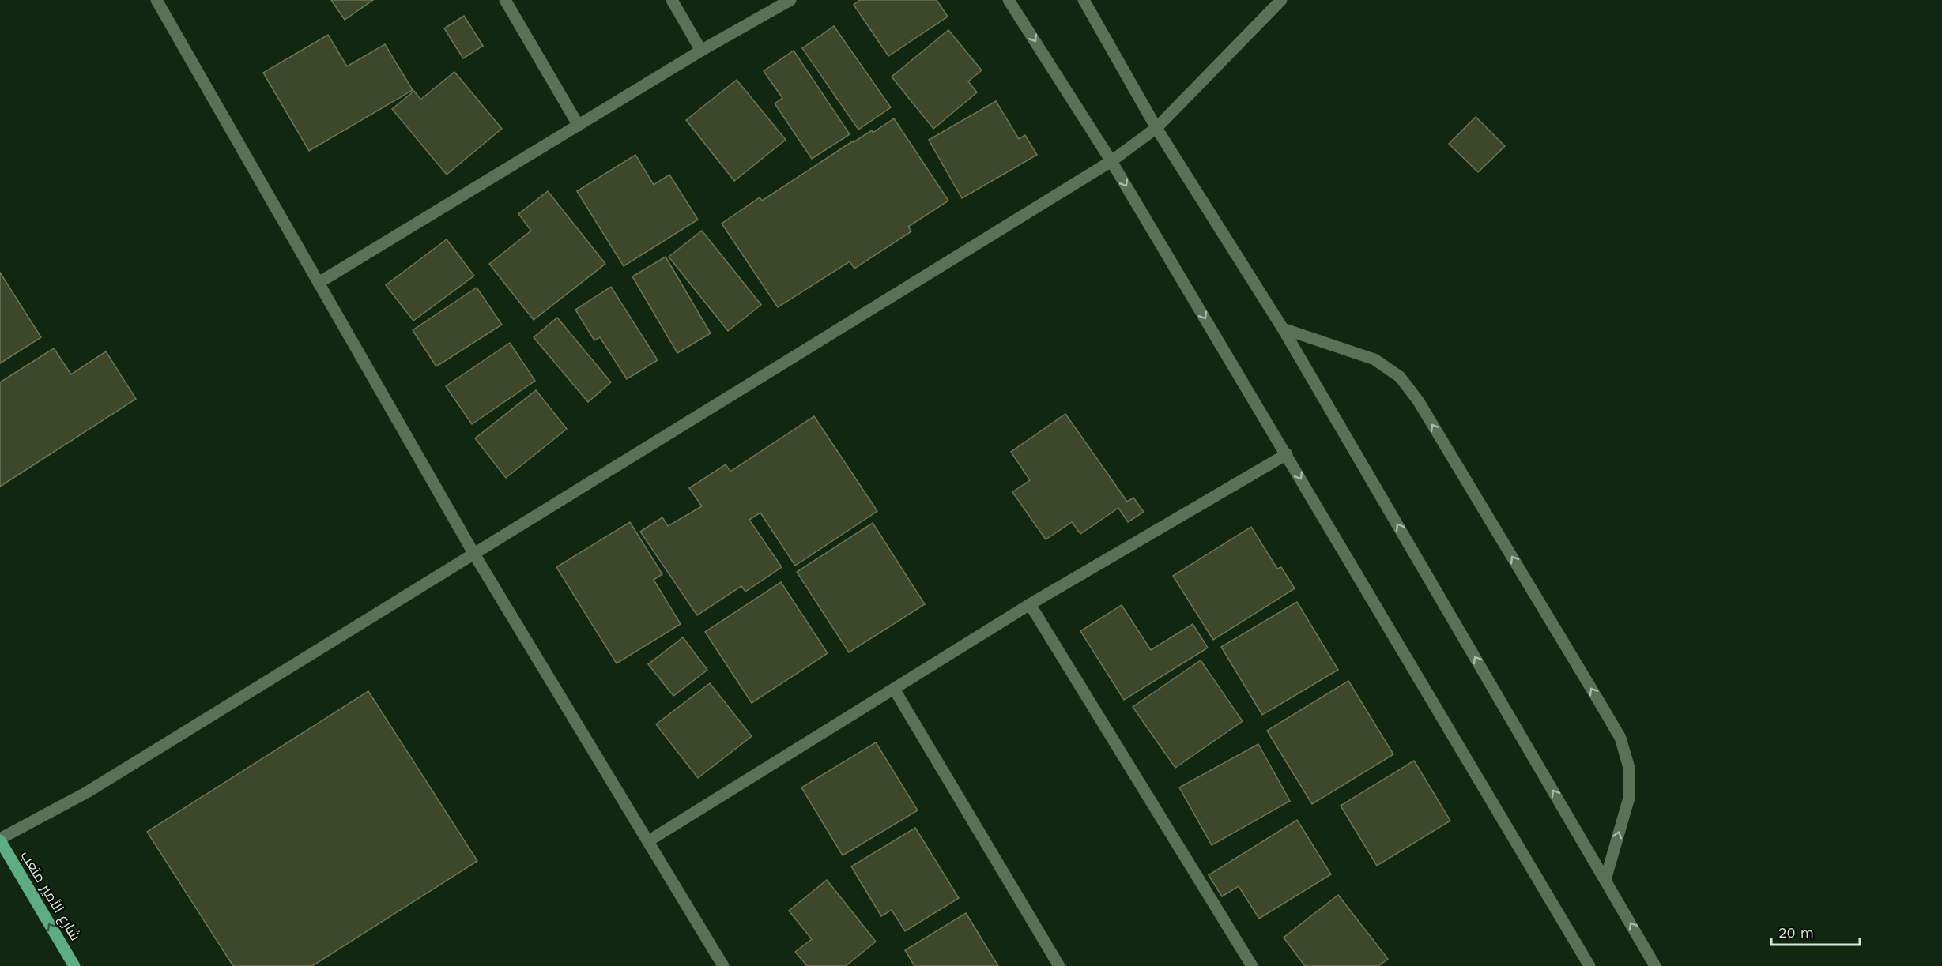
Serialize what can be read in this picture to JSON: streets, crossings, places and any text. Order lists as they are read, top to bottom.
{
  "streets": {
    "main road": ["شارع الأمير متعب"]
  },
  "one_way": ["شارع الأمير متعب"],
  "scale_bar": "20 m"
}
